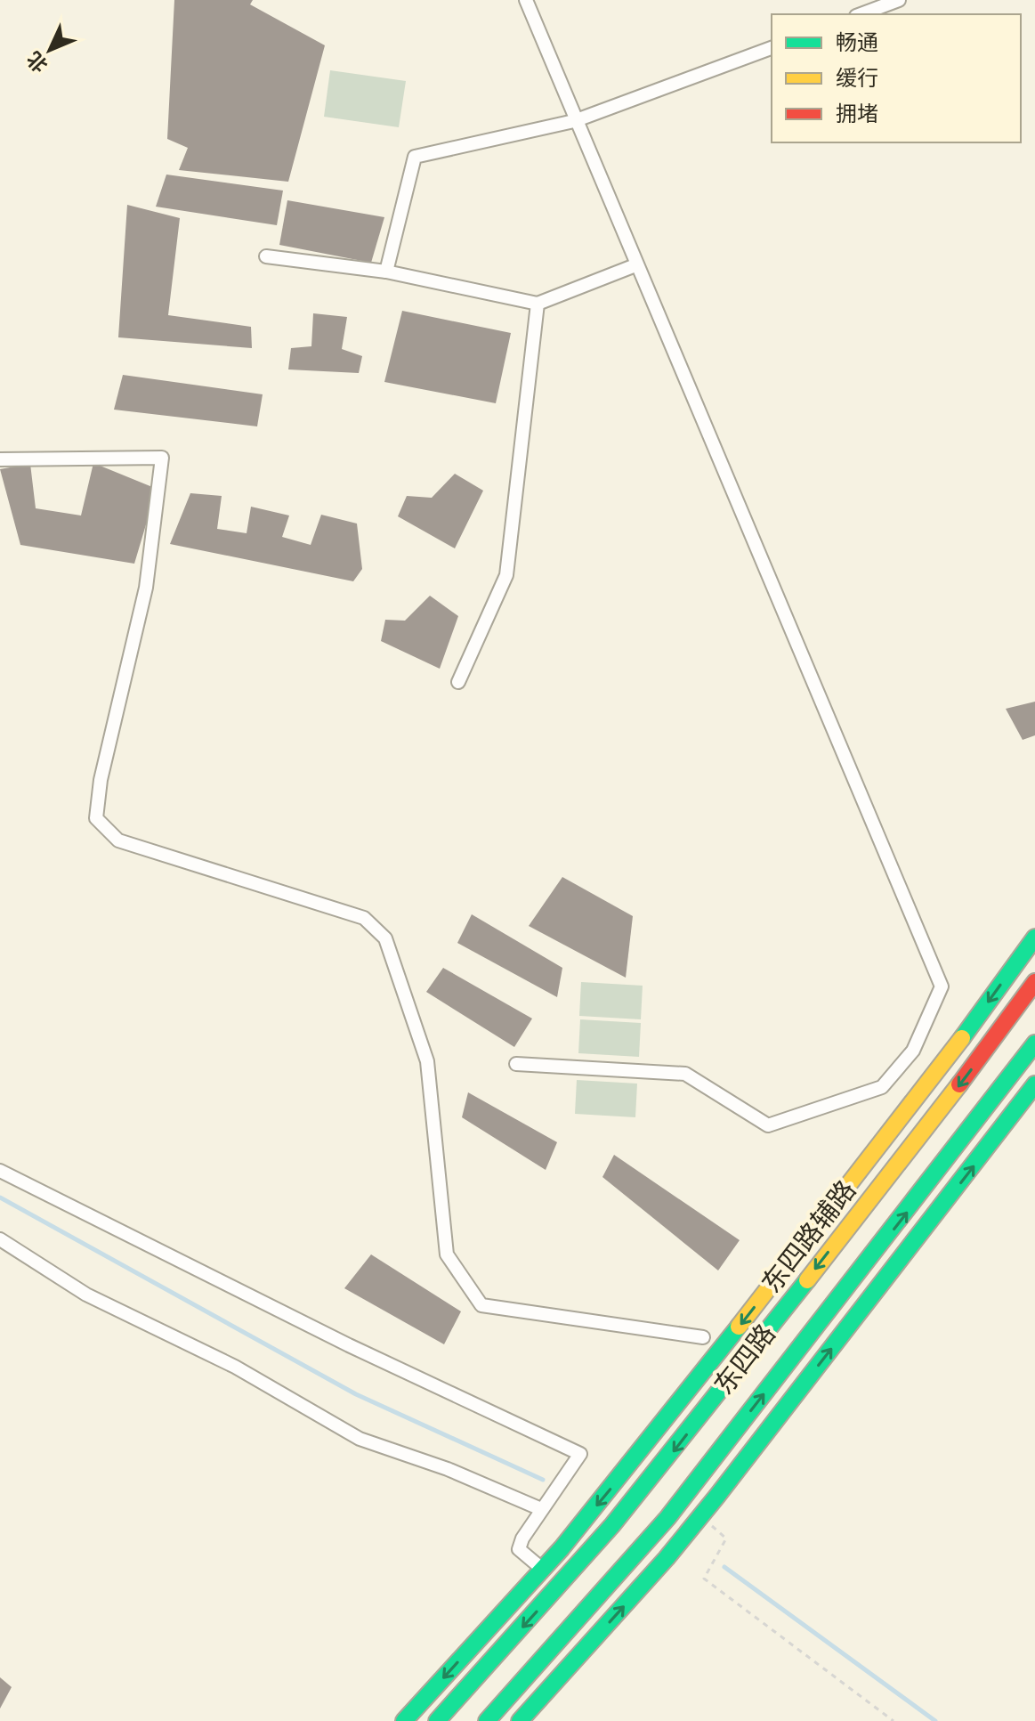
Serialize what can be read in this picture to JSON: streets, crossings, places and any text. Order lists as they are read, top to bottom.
{
  "streets": {
    "main road": ["东四路辅路", "东四路"]
  },
  "legend": ["畅通", "缓行", "拥堵"],
  "north": "bottom left"
}
